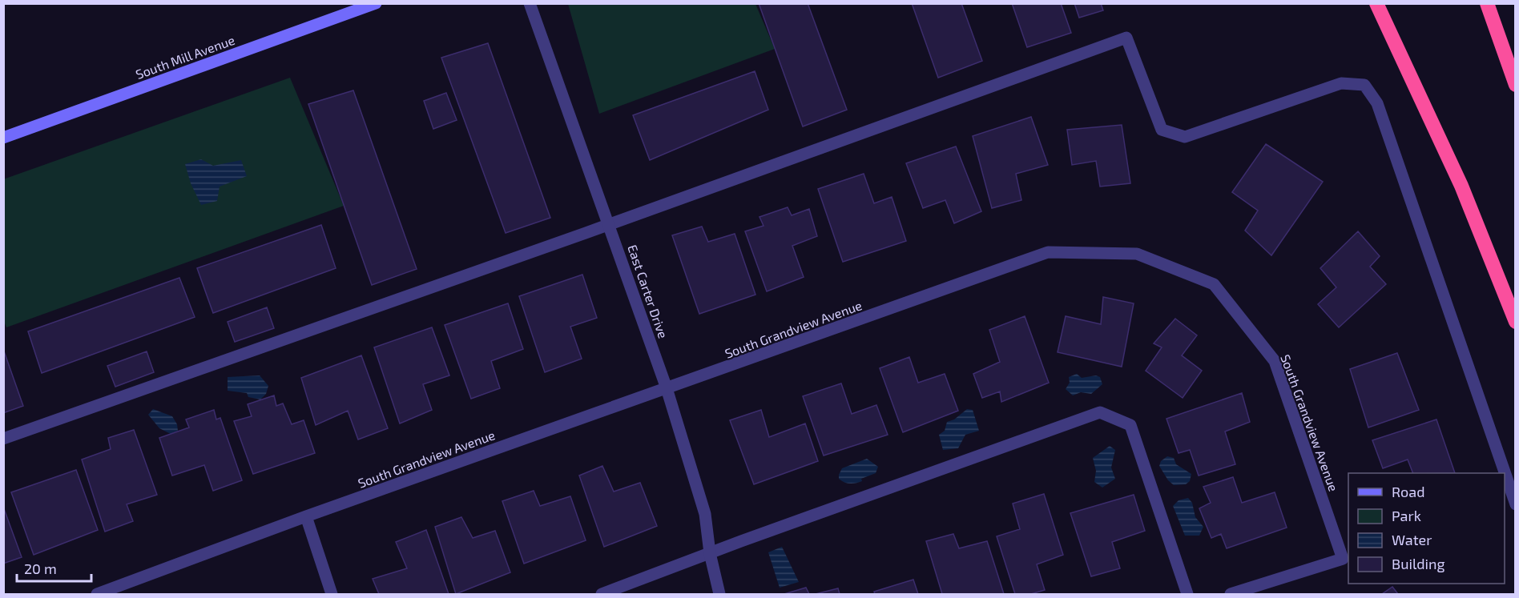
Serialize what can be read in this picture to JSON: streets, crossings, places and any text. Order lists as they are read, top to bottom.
{
  "streets": {
    "main road": ["South Mill Avenue"],
    "street": ["East Carter Drive", "South Grandview Avenue"]
  },
  "crossings": [
    ["East Carter Drive", "South Grandview Avenue"]
  ],
  "legend": [
    "Road",
    "Park",
    "Water",
    "Building"
  ],
  "scale_bar": "20 m"
}
